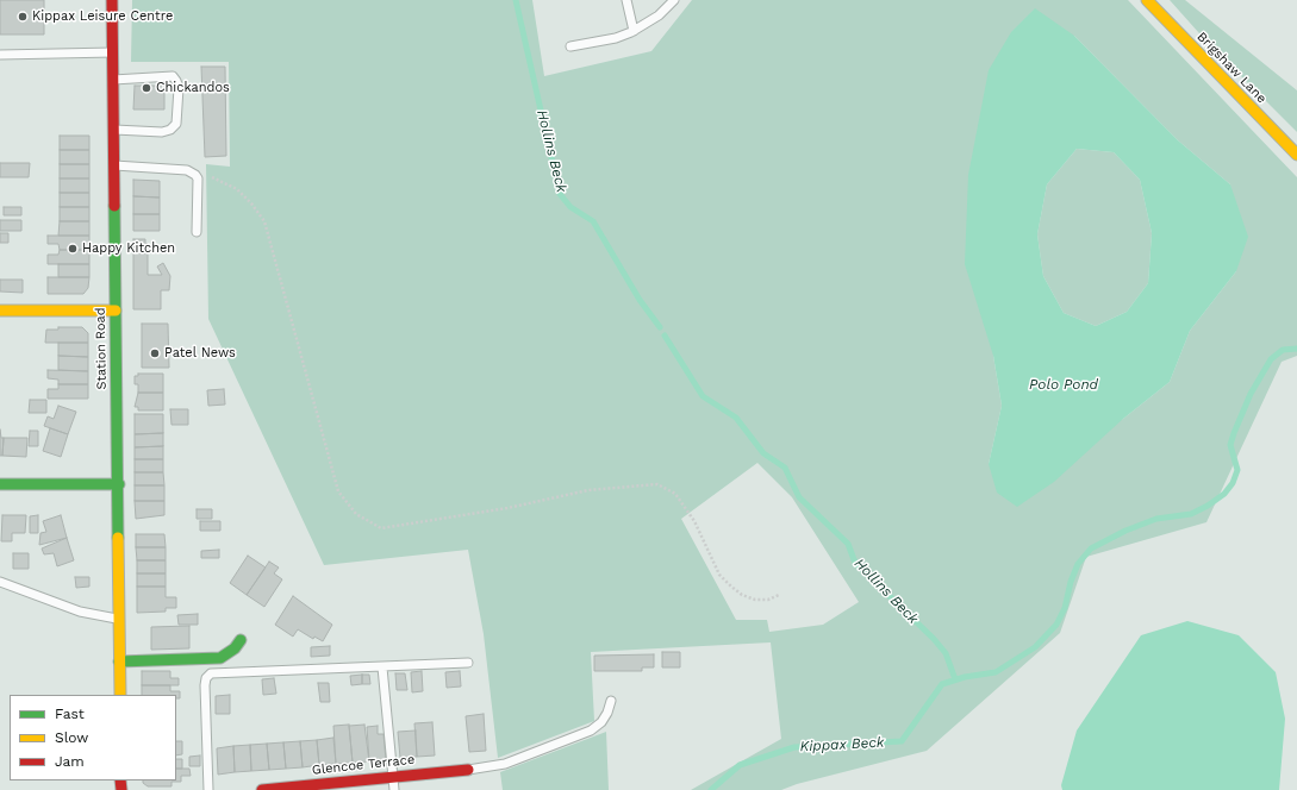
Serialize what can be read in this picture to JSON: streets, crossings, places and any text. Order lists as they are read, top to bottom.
{
  "streets": {
    "street": ["Brigshaw Lane", "Station Road", "Glencoe Terrace"]
  },
  "water": ["Hollins Beck", "Polo Pond", "Kippax Beck"],
  "places": [
    "Kippax Leisure Centre",
    "Chickandos",
    "Happy Kitchen",
    "Patel News"
  ],
  "legend": ["Fast", "Slow", "Jam"]
}
